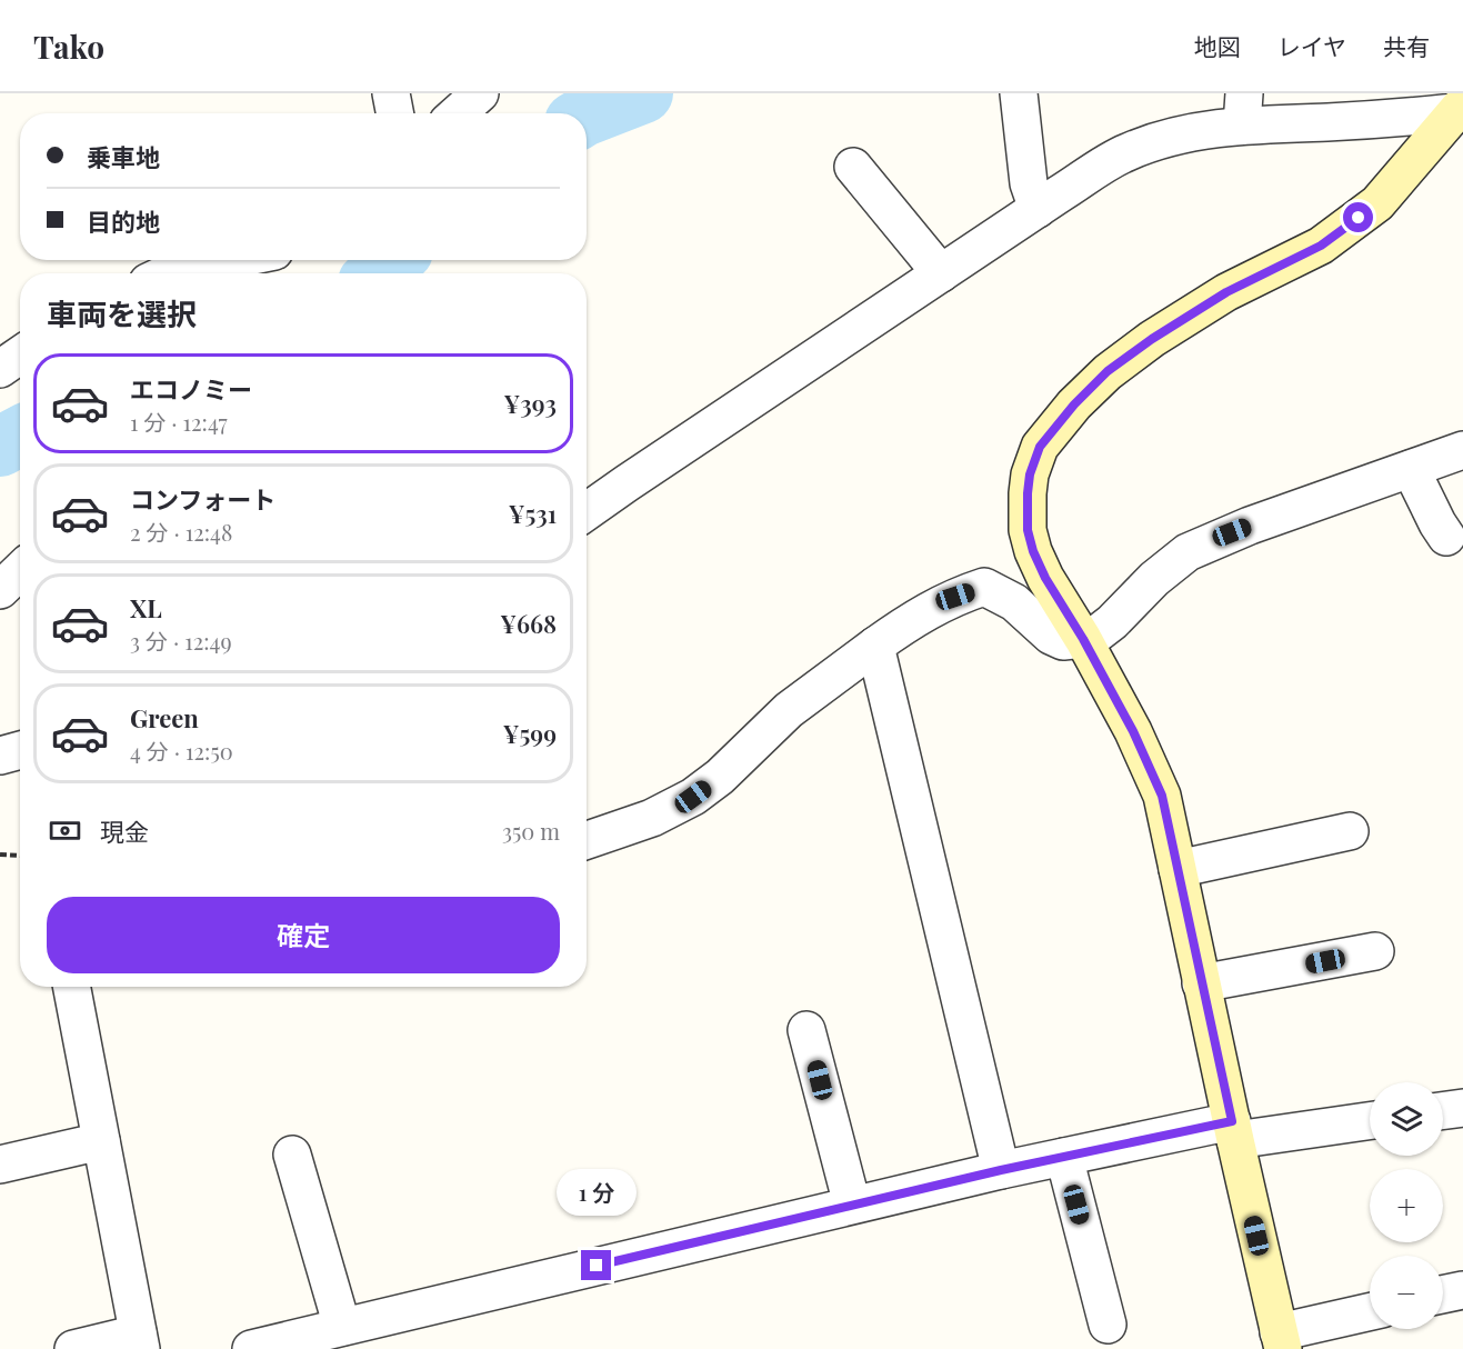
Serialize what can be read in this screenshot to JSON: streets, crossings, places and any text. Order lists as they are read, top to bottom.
{
  "page": {
    "header": "Tako",
    "nav": ["地図", "レイヤ", "共有"],
    "banner": ["乗車地", "目的地"],
    "heading": "車両を選択",
    "list": [
      {
        "name": "エコノミー",
        "note": "1 分 · 12:47",
        "value": "¥393"
      },
      {
        "name": "コンフォート",
        "note": "2 分 · 12:48",
        "value": "¥531"
      },
      {
        "name": "XL",
        "note": "3 分 · 12:49",
        "value": "¥668"
      },
      {
        "name": "Green",
        "note": "4 分 · 12:50",
        "value": "¥599"
      }
    ],
    "pay": ["現金", "350 m"],
    "buttons": "確定",
    "map_buttons": ["+", "−"],
    "bubble": "1 分"
  }
}
